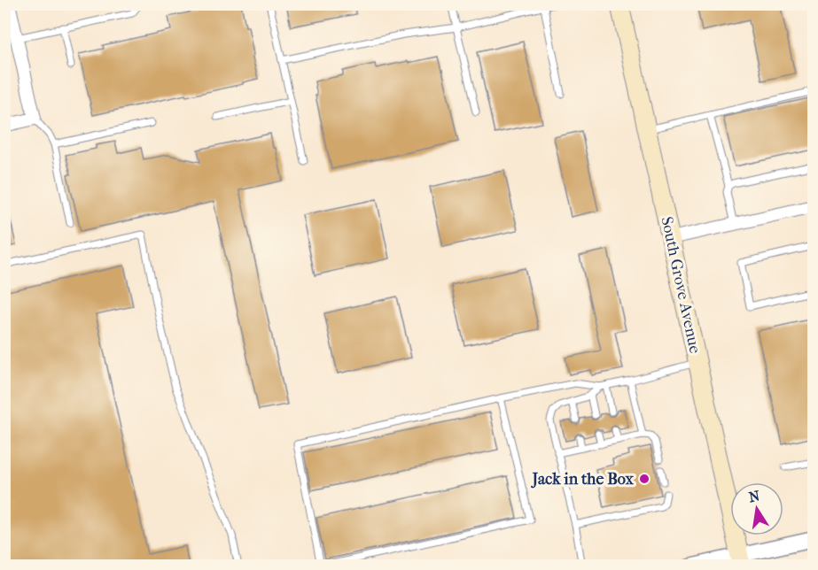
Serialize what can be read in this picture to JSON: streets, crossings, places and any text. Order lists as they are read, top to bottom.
{
  "streets": {
    "main road": ["South Grove Avenue"]
  },
  "places": ["Jack in the Box"],
  "north": "top"
}
